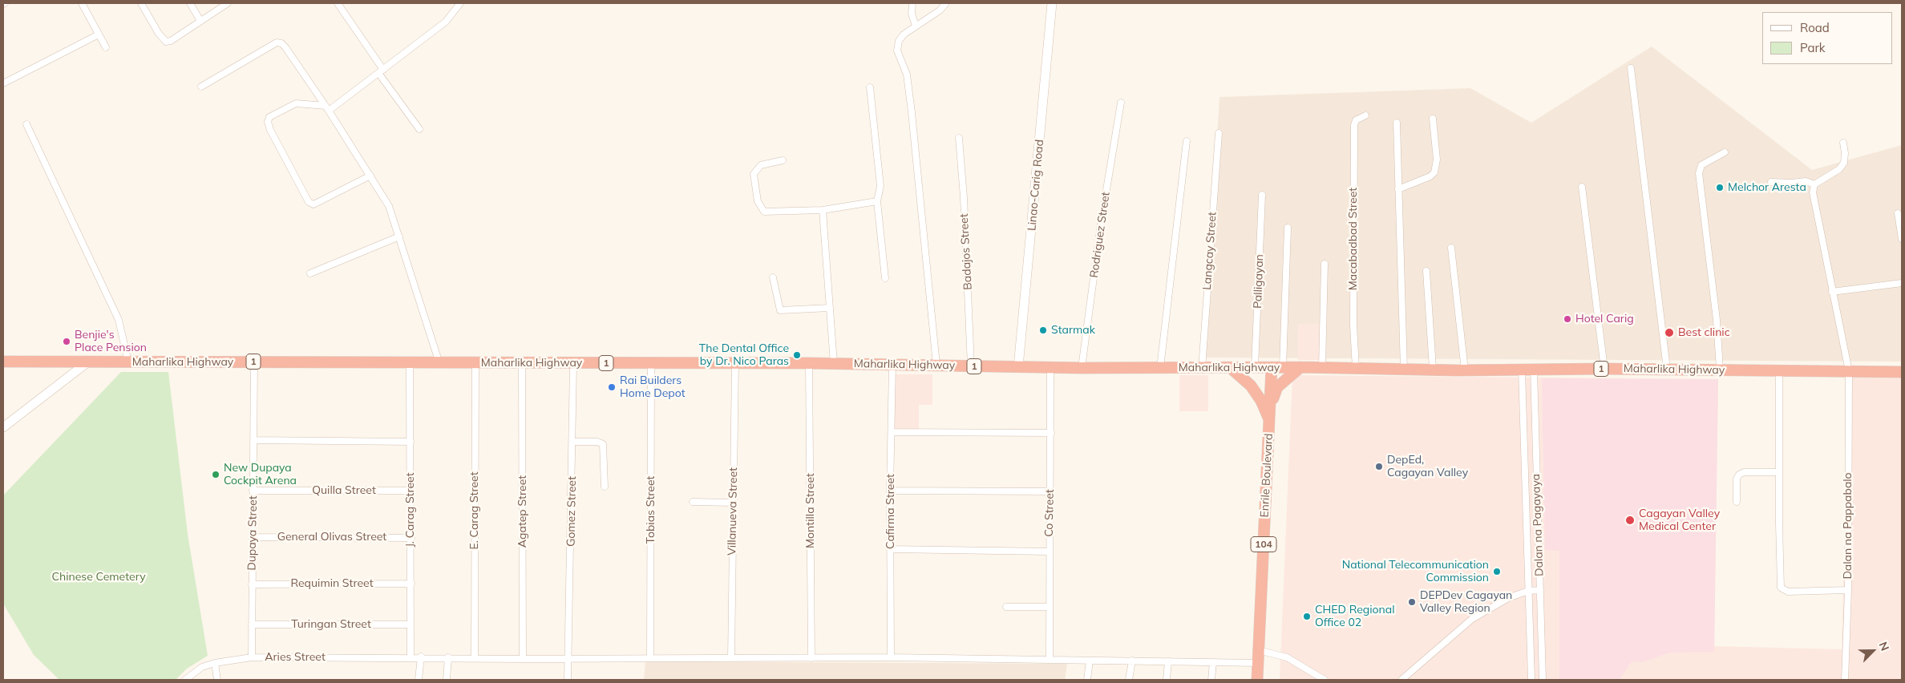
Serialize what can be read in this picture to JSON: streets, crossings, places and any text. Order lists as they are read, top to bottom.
{
  "streets": {
    "highway": [
      "1",
      "Maharlika Highway",
      "Enrile Boulevard",
      "104"
    ],
    "main road": ["Linao-Carig Road"],
    "street": [
      "Rodriguez Street",
      "Macabadbad Street",
      "Langcay Street",
      "Badajos Street",
      "Palligayan",
      "Quilla Street",
      "J. Carag Street",
      "Tobias Street",
      "E. Carag Street",
      "Montilla Street",
      "Agatep Street",
      "Gomez Street",
      "Villanueva Street",
      "Cafirma Street",
      "Co Street",
      "Dalan na Pagayaya",
      "Dalan na Pappabalo",
      "Dupaya Street",
      "General Olivas Street",
      "Requimin Street",
      "Turingan Street",
      "Aries Street"
    ]
  },
  "crossings": [
    ["Linao-Carig Road", "Maharlika Highway"],
    ["Rodriguez Street", "Maharlika Highway"],
    ["Macabadbad Street", "Maharlika Highway"],
    ["Langcay Street", "Maharlika Highway"],
    ["Badajos Street", "Maharlika Highway"],
    ["Palligayan", "Maharlika Highway"],
    ["Maharlika Highway", "Enrile Boulevard"],
    ["Maharlika Highway", "J. Carag Street"],
    ["Maharlika Highway", "Tobias Street"],
    ["Maharlika Highway", "E. Carag Street"],
    ["Maharlika Highway", "Montilla Street"],
    ["Maharlika Highway", "Agatep Street"],
    ["Maharlika Highway", "Gomez Street"],
    ["Maharlika Highway", "Villanueva Street"],
    ["Maharlika Highway", "Cafirma Street"],
    ["Maharlika Highway", "Co Street"],
    ["Maharlika Highway", "Dalan na Pagayaya"],
    ["Maharlika Highway", "Dalan na Pappabalo"],
    ["Maharlika Highway", "Dupaya Street"],
    ["Enrile Boulevard", "Aries Street"],
    ["Quilla Street", "J. Carag Street"],
    ["Quilla Street", "Dupaya Street"],
    ["J. Carag Street", "General Olivas Street"],
    ["J. Carag Street", "Requimin Street"],
    ["J. Carag Street", "Turingan Street"],
    ["J. Carag Street", "Aries Street"],
    ["Tobias Street", "Aries Street"],
    ["E. Carag Street", "Aries Street"],
    ["Montilla Street", "Aries Street"],
    ["Agatep Street", "Aries Street"],
    ["Gomez Street", "Aries Street"],
    ["Villanueva Street", "Aries Street"],
    ["Cafirma Street", "Aries Street"],
    ["Co Street", "Aries Street"],
    ["Dupaya Street", "General Olivas Street"],
    ["Dupaya Street", "Requimin Street"],
    ["Dupaya Street", "Turingan Street"],
    ["Dupaya Street", "Aries Street"]
  ],
  "parks": ["Chinese Cemetery"],
  "places": [
    "Melchor Aresta",
    "Hotel Carig",
    "Starmak",
    "Best clinic",
    "Benjie's Place Pension",
    "The Dental Office by Dr. Nico Paras",
    "Rai Builders Home Depot",
    "DepEd, Cagayan Valley",
    "New Dupaya Cockpit Arena",
    "Cagayan Valley Medical Center",
    "National Telecommunication Commission",
    "DEPDev Cagayan Valley Region",
    "CHED Regional Office 02"
  ],
  "legend": ["Road", "Park"],
  "north": "top right"
}
